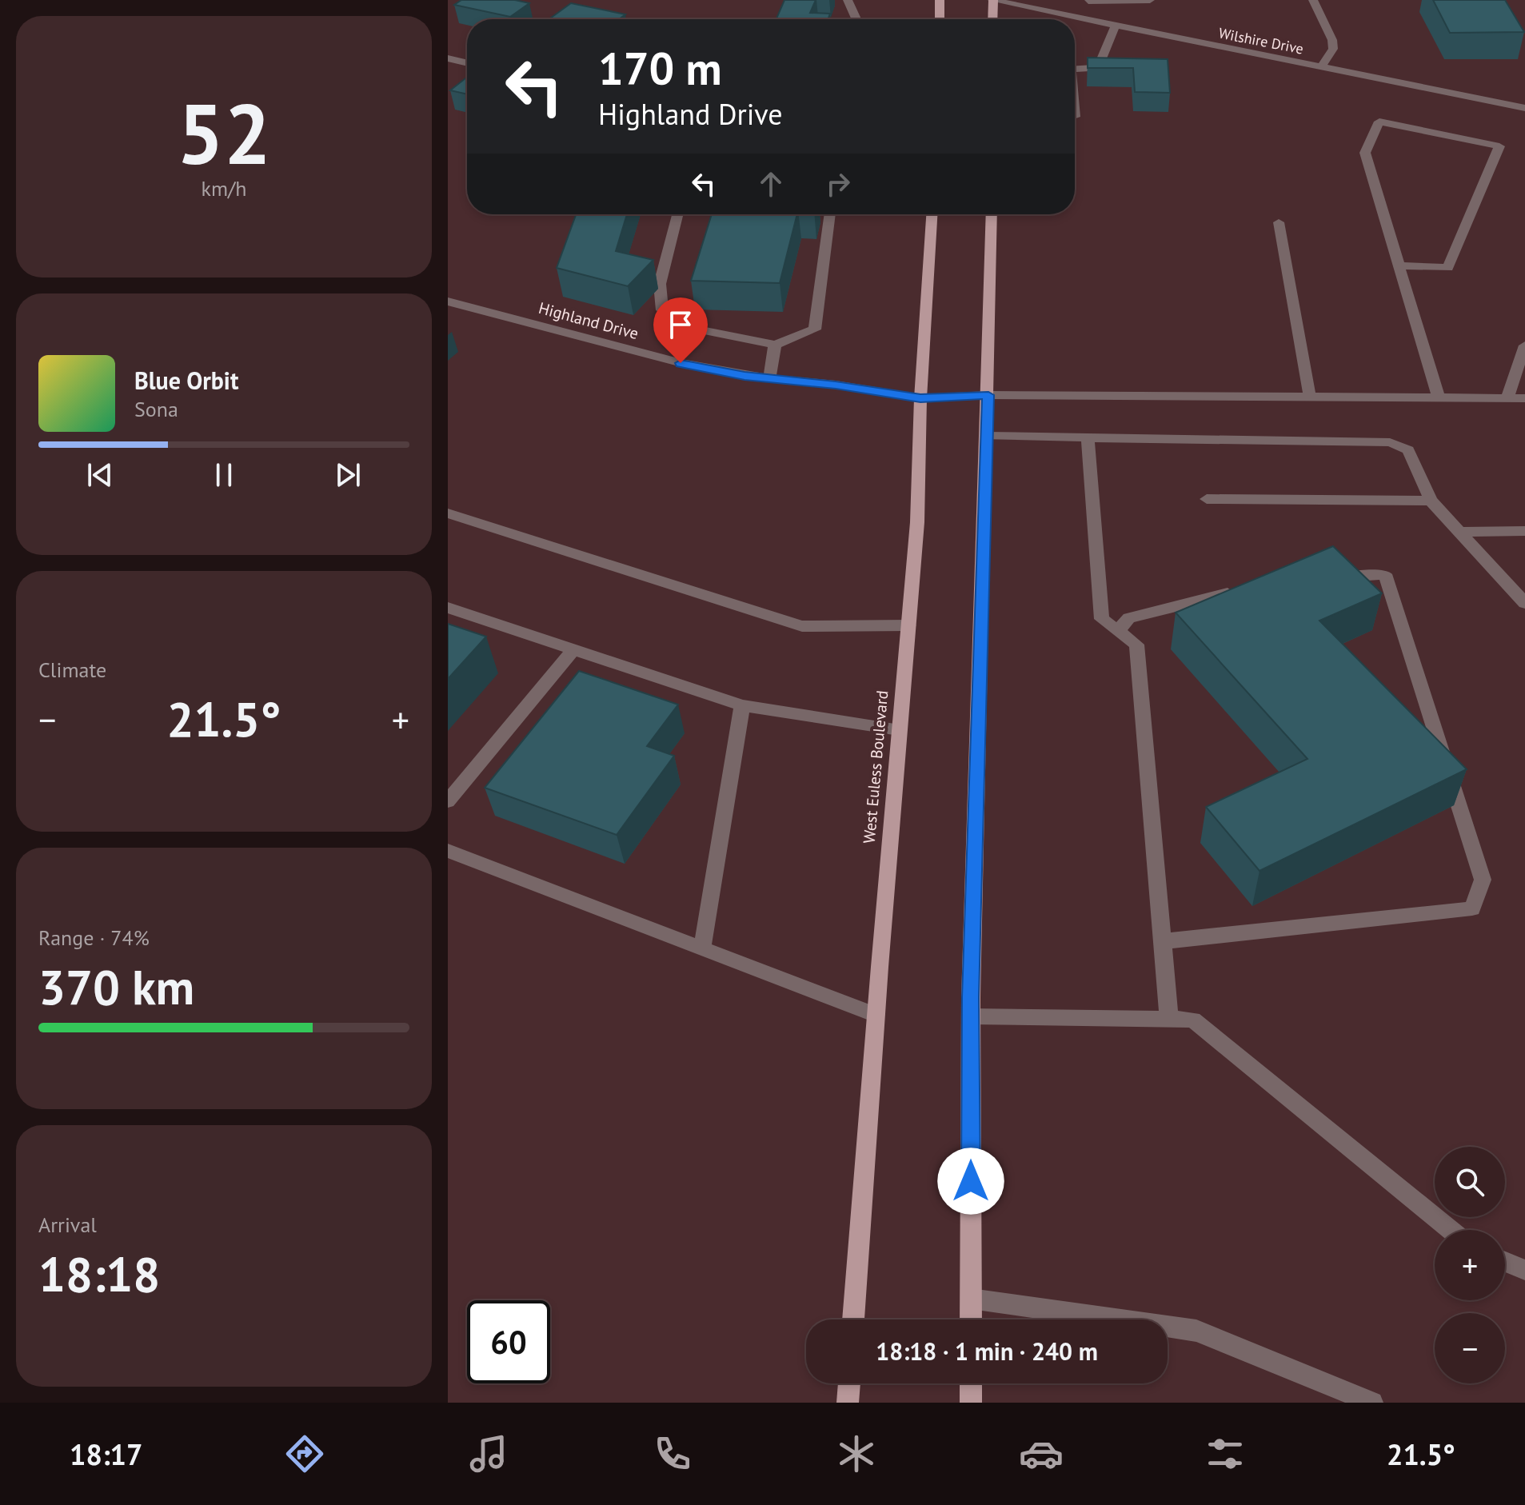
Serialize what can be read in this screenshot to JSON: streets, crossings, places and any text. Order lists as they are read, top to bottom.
{
  "streets": {
    "main road": ["West Euless Boulevard"],
    "street": ["Wilshire Drive", "Highland Drive"]
  },
  "crossings": [
    ["Highland Drive", "West Euless Boulevard"]
  ],
  "page": {
    "tile": [
      ["52", "km/h"],
      "Climate",
      ["Range · 74%", "370 km"],
      ["Arrival", "18:18"]
    ],
    "turn": ["170 m", "Highland Drive"],
    "song": ["Blue Orbit", "Sona"],
    "heat": ["−", "21.5°", "+"],
    "map_buttons": ["+", "−"],
    "limit": "60",
    "trip": "18:18 · 1 min · 240 m",
    "tabs": ["18:17", "21.5°"]
  }
}
